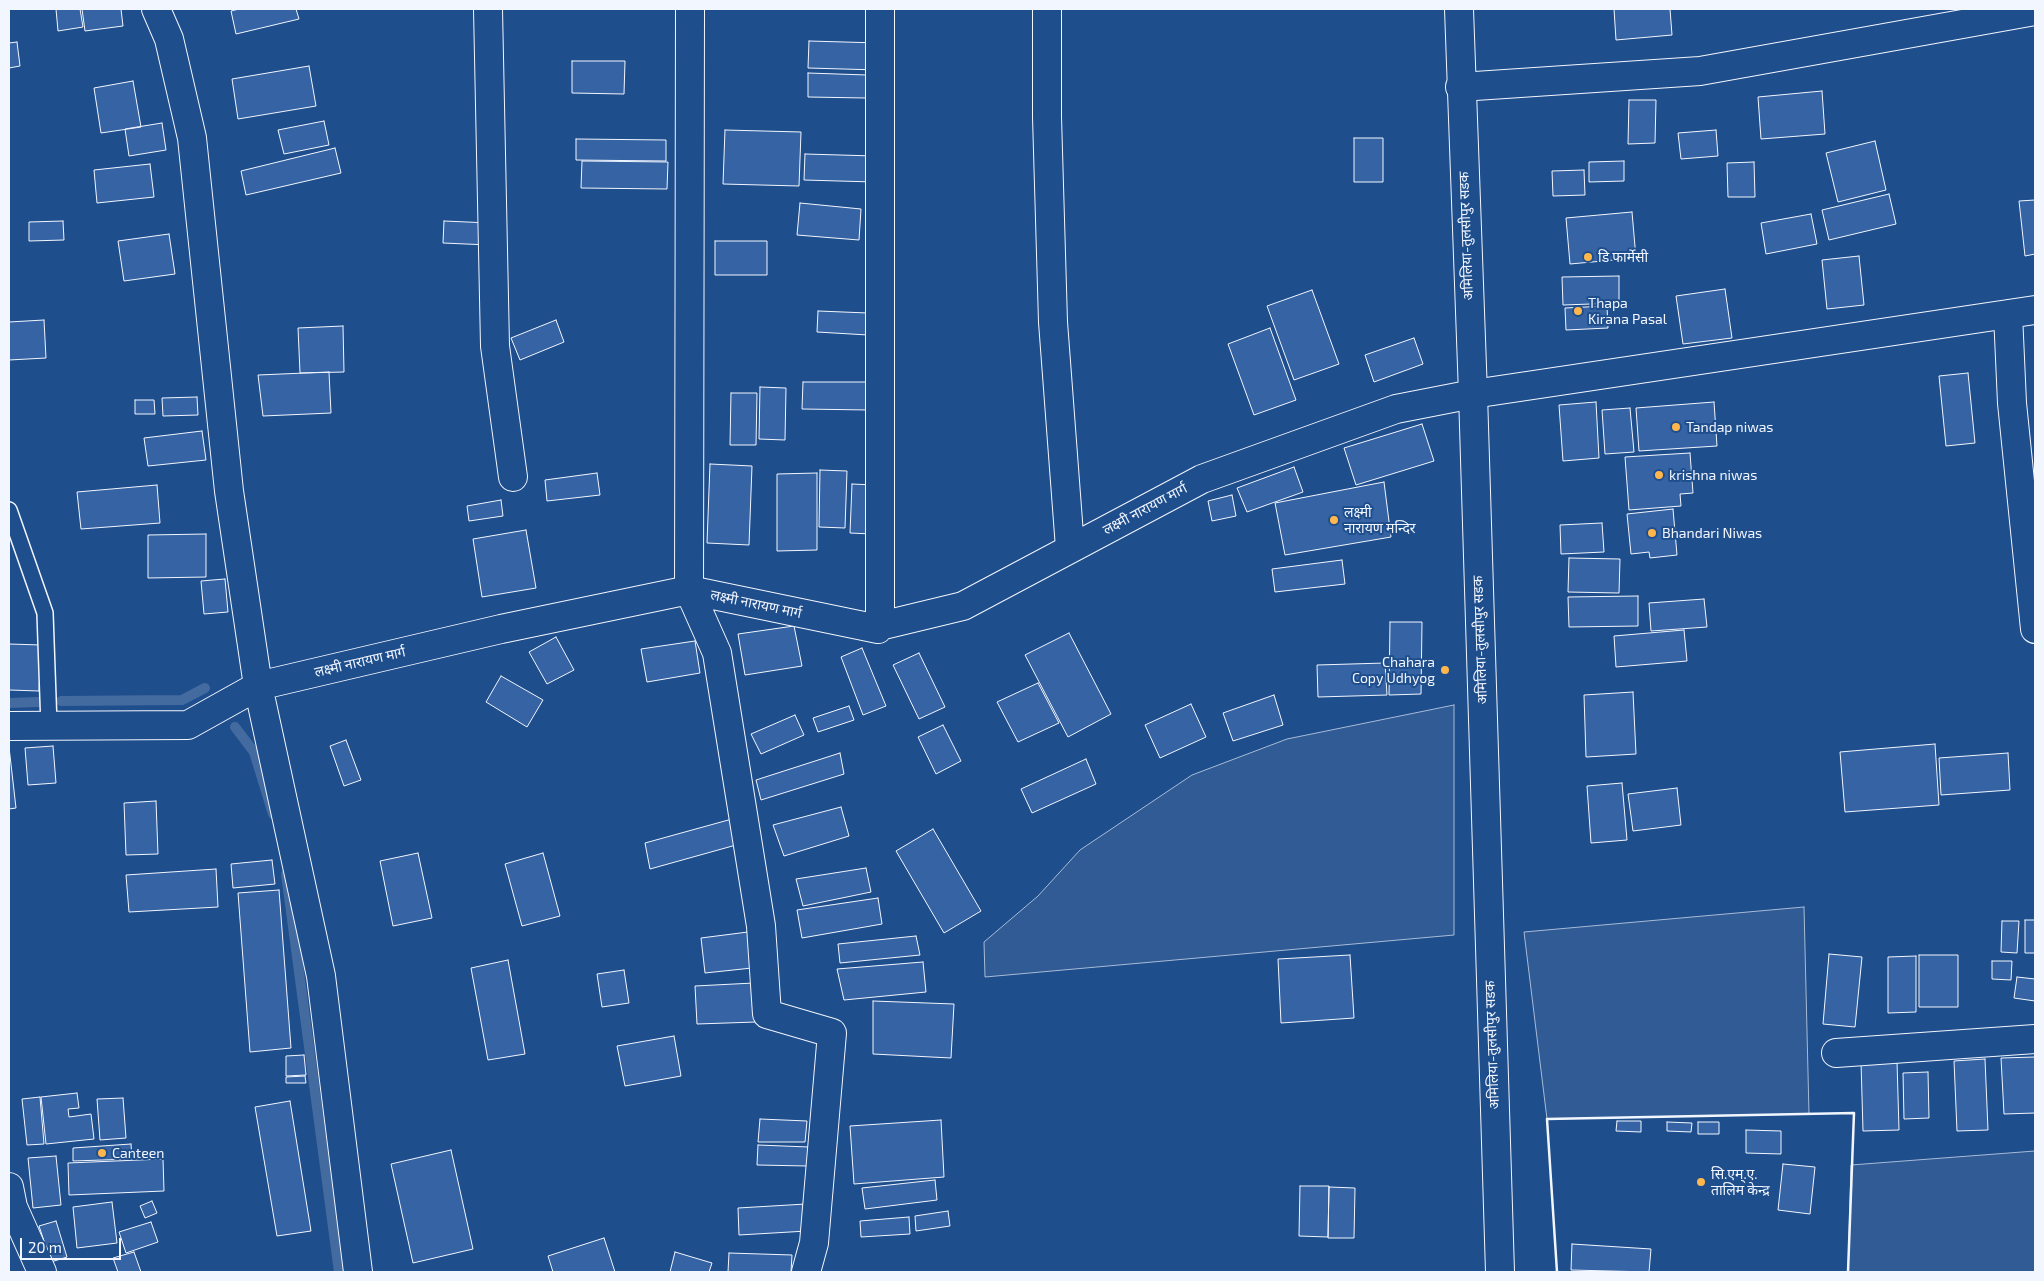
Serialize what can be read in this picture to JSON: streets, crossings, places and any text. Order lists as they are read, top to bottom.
{
  "streets": {
    "street": ["अमिलिया-तुलसीपुर सडक", "लक्ष्मी नारायण मार्ग"]
  },
  "crossings": [
    ["अमिलिया-तुलसीपुर सडक", "लक्ष्मी नारायण मार्ग"]
  ],
  "places": [
    "डि फार्मेसी",
    "Thapa Kirana Pasal",
    "Tandap niwas",
    "krishna niwas",
    "लक्ष्मी नारायण मन्दिर",
    "Bhandari Niwas",
    "Chahara Copy Udhyog",
    "Canteen",
    "सि.एम्.ए. तालिम केन्द्र"
  ],
  "scale_bar": "20 m"
}
